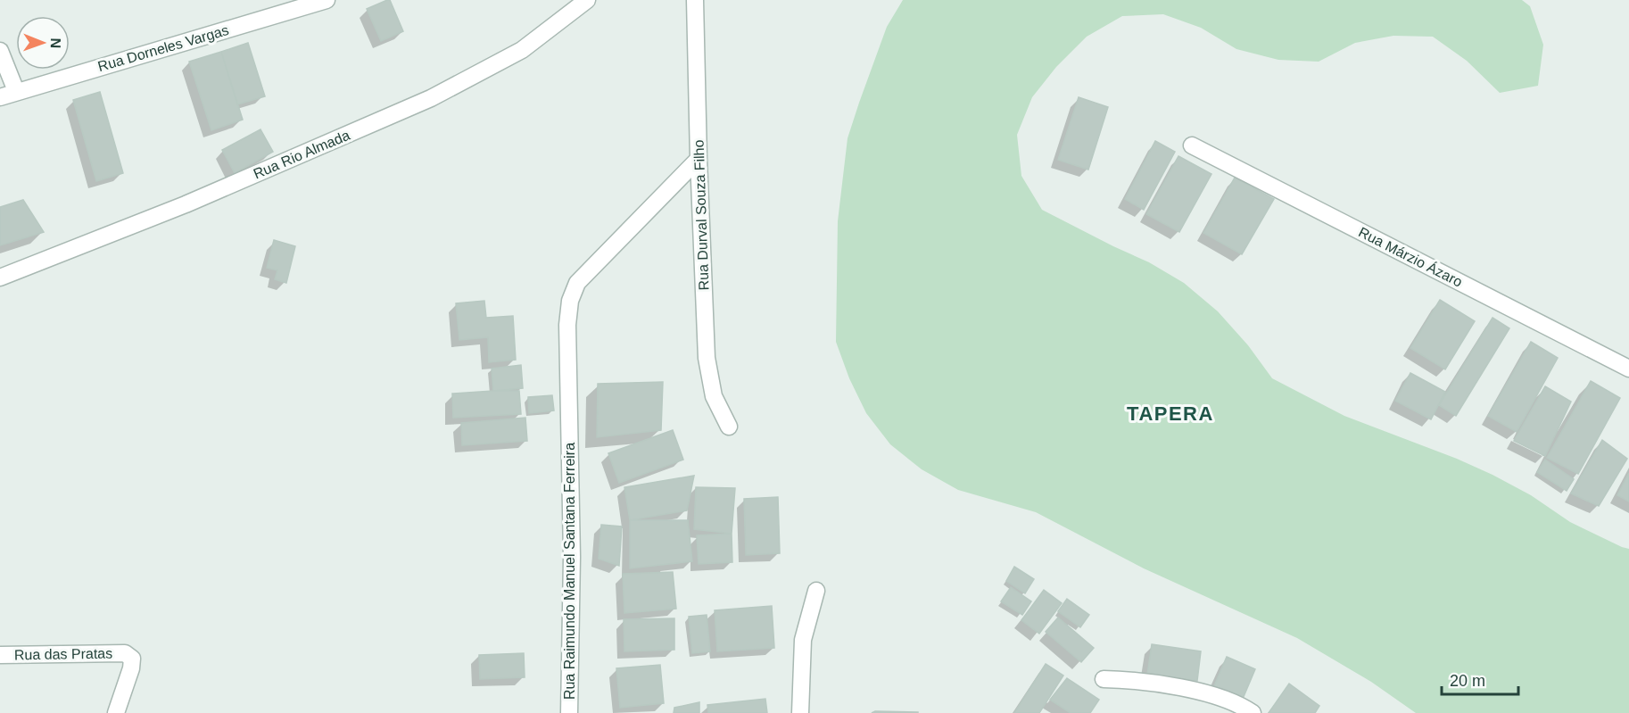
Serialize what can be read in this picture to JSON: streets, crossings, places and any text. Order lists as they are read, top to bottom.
{
  "streets": {
    "street": [
      "Rua Dorneles Vargas",
      "Rua Rio Almada",
      "Rua Durval Souza Filho",
      "Rua Márzio Ázaro",
      "Rua Raimundo Manuel Santana Ferreira",
      "Rua das Pratas"
    ]
  },
  "crossings": [
    ["Rua Durval Souza Filho", "Rua Raimundo Manuel Santana Ferreira"]
  ],
  "districts": ["TAPERA"],
  "scale_bar": "20 m",
  "north": "right"
}
